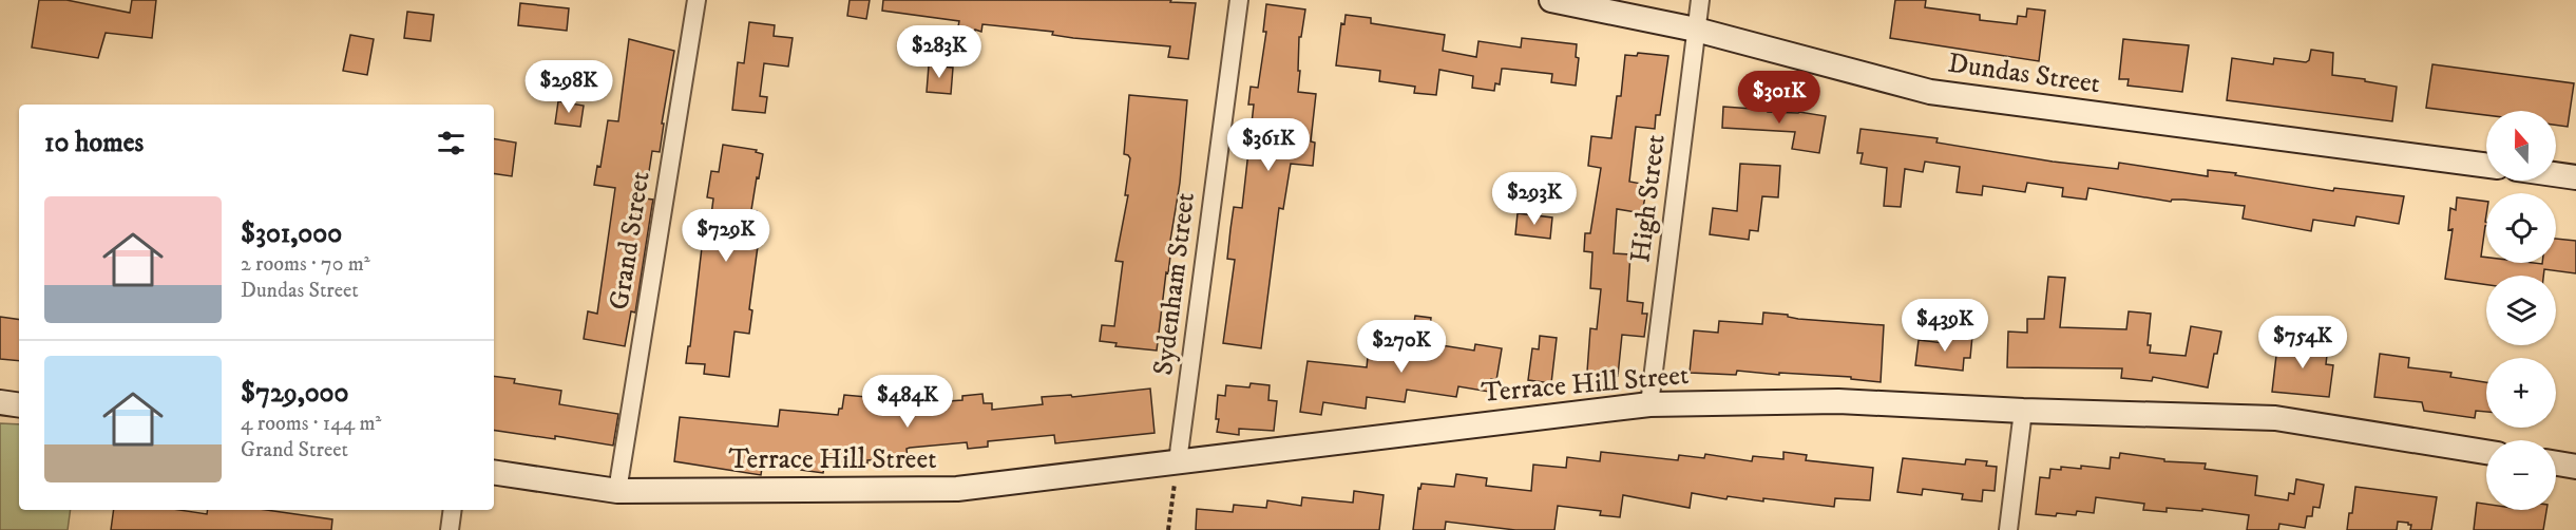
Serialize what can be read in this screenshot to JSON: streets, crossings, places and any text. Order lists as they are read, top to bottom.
{
  "streets": {
    "street": [
      "Dundas Street",
      "High Street",
      "Grand Street",
      "Sydenham Street",
      "Terrace Hill Street"
    ]
  },
  "crossings": [
    ["Dundas Street", "High Street"],
    ["High Street", "Terrace Hill Street"],
    ["Grand Street", "Terrace Hill Street"],
    ["Sydenham Street", "Terrace Hill Street"]
  ],
  "north": "top",
  "page": {
    "price": [
      "$283K",
      "$298K",
      "$301K",
      "$361K",
      "$293K",
      "$729K",
      "$439K",
      "$754K",
      "$270K",
      "$484K"
    ],
    "heading": "10 homes",
    "map_buttons": ["+", "−"],
    "list": [
      {
        "name": "$301,000",
        "note": "2 rooms · 70 m² · Dundas Street"
      },
      {
        "name": "$729,000",
        "note": "4 rooms · 144 m² · Grand Street"
      }
    ]
  }
}
